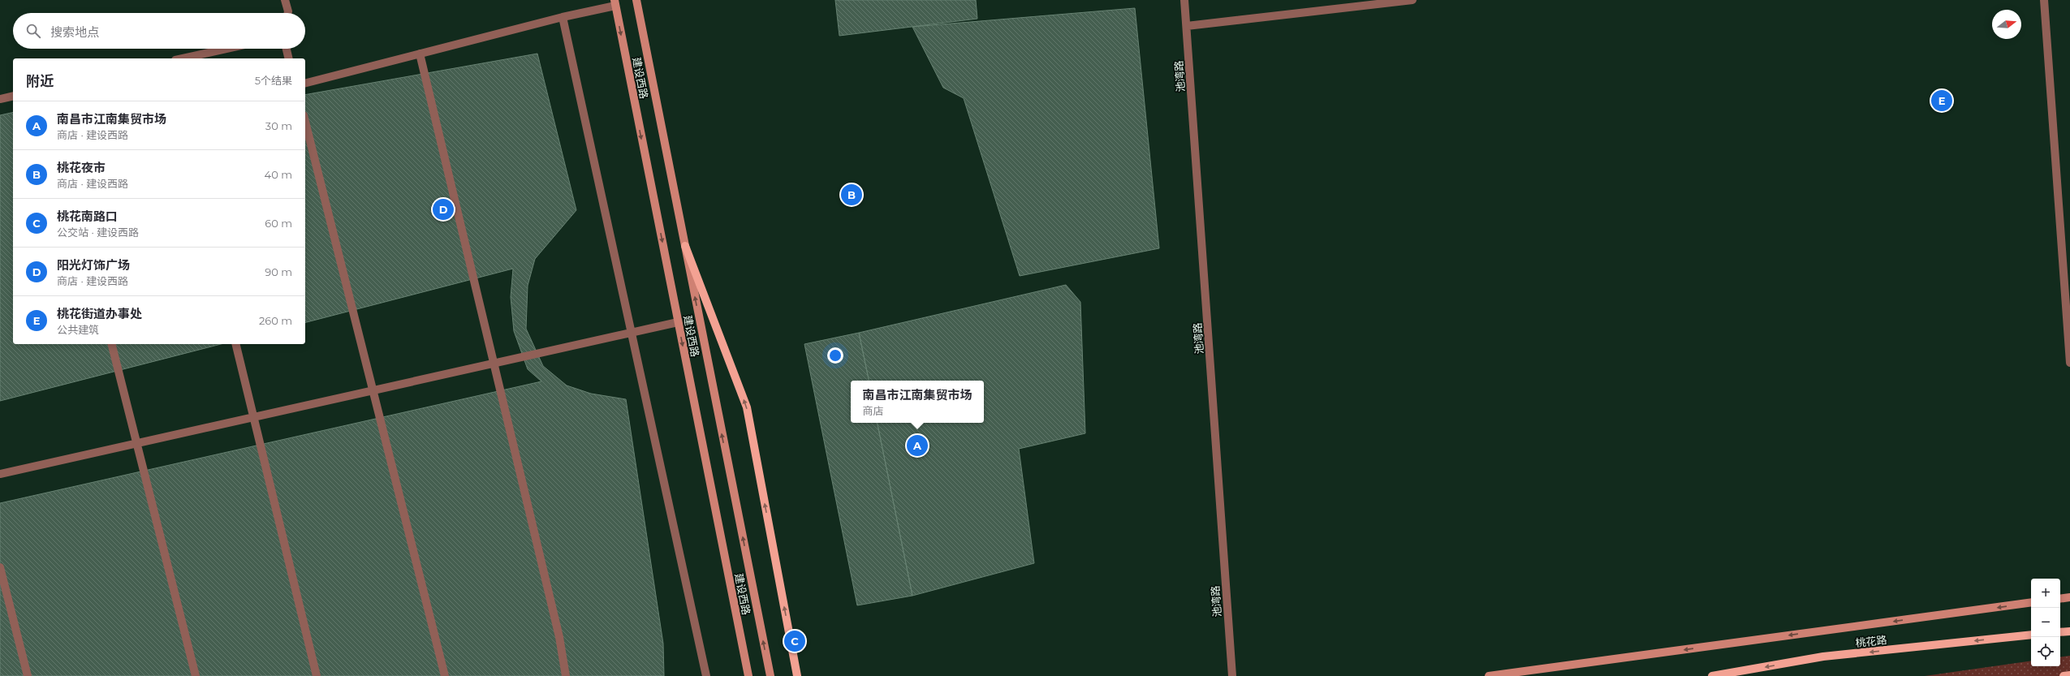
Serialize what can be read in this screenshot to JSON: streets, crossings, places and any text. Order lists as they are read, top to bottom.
{
  "streets": {
    "main road": ["建设西路", "桃花路"],
    "street": ["池湾路"]
  },
  "north": "right",
  "page": {
    "search": "搜索地点",
    "heading": ["附近", "5个结果"],
    "pins": [
      "E",
      "B",
      "D",
      "A",
      "C"
    ],
    "list": [
      {
        "mark": "A",
        "name": "南昌市江南集贸市场",
        "note": "商店 · 建设西路",
        "value": "30 m"
      },
      {
        "mark": "B",
        "name": "桃花夜市",
        "note": "商店 · 建设西路",
        "value": "40 m"
      },
      {
        "mark": "C",
        "name": "桃花南路口",
        "note": "公交站 · 建设西路",
        "value": "60 m"
      },
      {
        "mark": "D",
        "name": "阳光灯饰广场",
        "note": "商店 · 建设西路",
        "value": "90 m"
      },
      {
        "mark": "E",
        "name": "桃花街道办事处",
        "note": "公共建筑",
        "value": "260 m"
      }
    ],
    "popup": ["南昌市江南集贸市场", "商店"],
    "map_buttons": ["+", "−"]
  }
}
